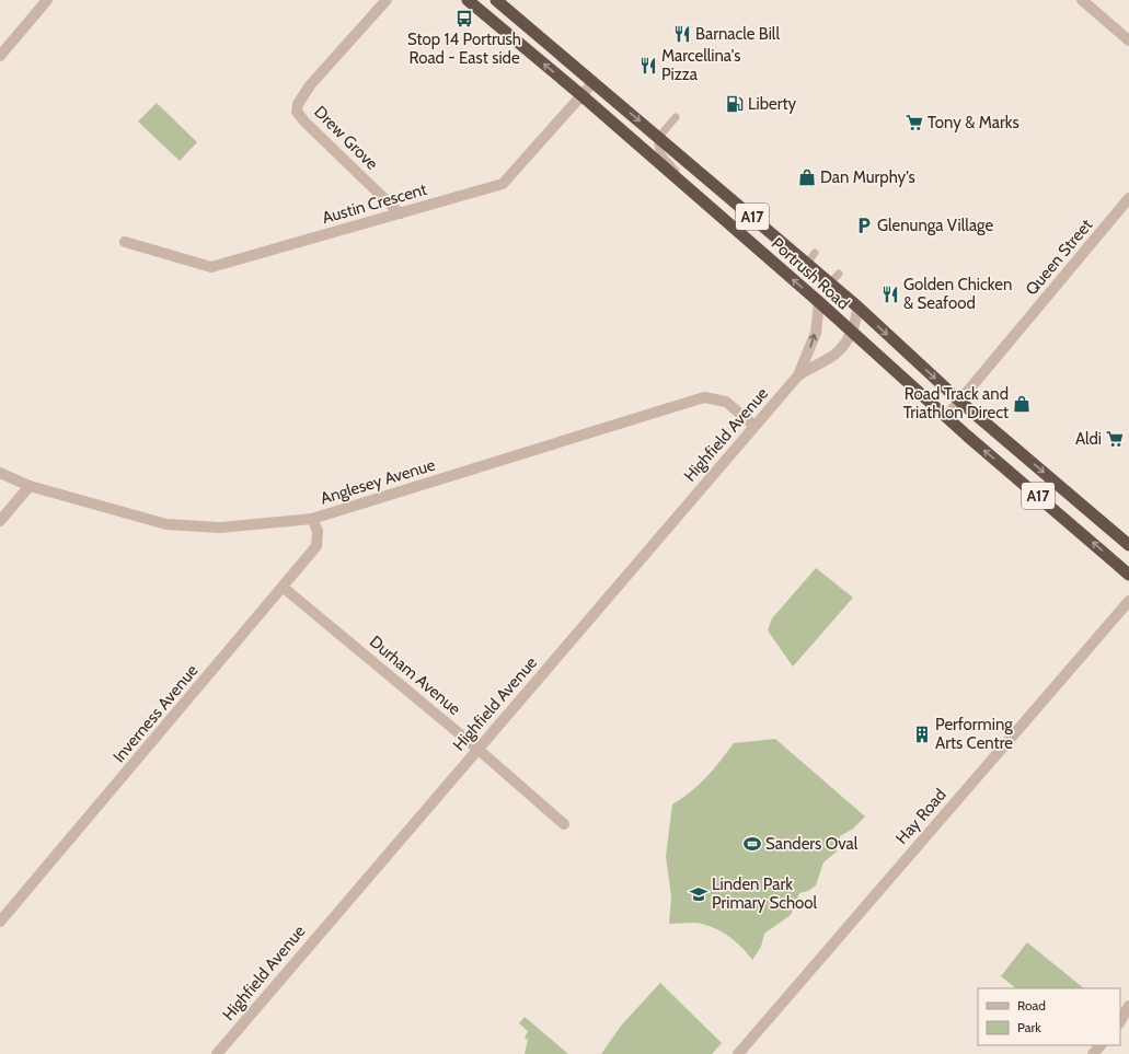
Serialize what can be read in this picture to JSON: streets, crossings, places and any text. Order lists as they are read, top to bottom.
{
  "streets": {
    "highway": ["A17", "Portrush Road"],
    "street": [
      "Drew Grove",
      "Austin Crescent",
      "Queen Street",
      "Highfield Avenue",
      "Anglesey Avenue",
      "Durham Avenue",
      "Inverness Avenue",
      "Hay Road"
    ]
  },
  "crossings": [
    ["Drew Grove", "Austin Crescent"],
    ["Austin Crescent", "Portrush Road"],
    ["Queen Street", "Portrush Road"],
    ["Portrush Road", "Highfield Avenue"],
    ["Highfield Avenue", "Anglesey Avenue"],
    ["Highfield Avenue", "Durham Avenue"],
    ["Anglesey Avenue", "Inverness Avenue"],
    ["Durham Avenue", "Inverness Avenue"]
  ],
  "places": {
    "bus stop": ["Stop 14 Portrush Road - East side"],
    "restaurant": ["Barnacle Bill", "Marcellina's Pizza", "Golden Chicken & Seafood"],
    "fuel station": ["Liberty"],
    "supermarket": ["Tony & Marks", "Aldi"],
    "shop": ["Dan Murphy's", "Road Track and Triathlon Direct"],
    "parking": ["Glenunga Village"],
    "building": ["Performing Arts Centre"],
    "sports": ["Sanders Oval"],
    "school or university": ["Linden Park Primary School"]
  },
  "legend": ["Road", "Park"]
}
